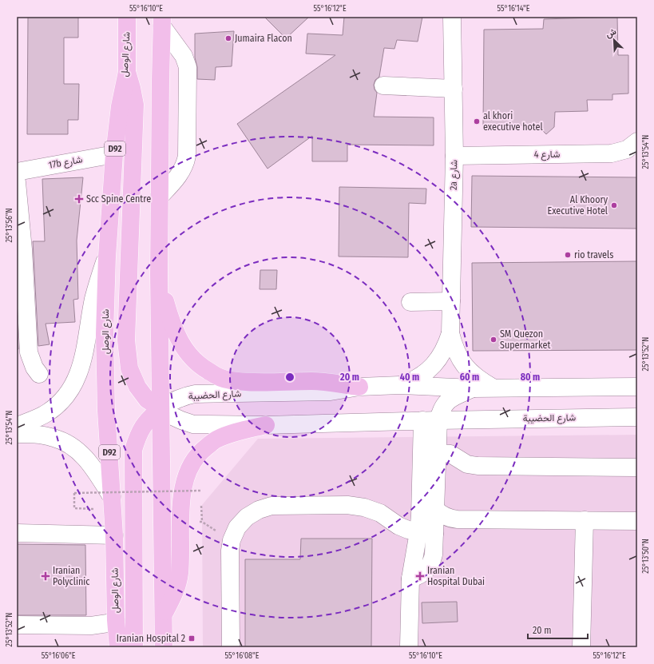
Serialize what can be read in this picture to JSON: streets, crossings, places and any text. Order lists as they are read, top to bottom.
{
  "streets": {
    "main road": ["شارع الوصل", "D92"],
    "street": [
      "شارع 4",
      "17b شارع",
      "2a شارع",
      "شارع الحضيبة"
    ]
  },
  "crossings": [
    ["شارع الوصل", "17b شارع"],
    ["شارع 4", "2a شارع"],
    ["2a شارع", "شارع الحضيبة"]
  ],
  "places": {
    "other": [
      "Jumaira Flacon",
      "al khori executive hotel",
      "Al Khoory Executive Hotel",
      "rio travels",
      "SM Quezon Supermarket"
    ],
    "health": ["Scc Spine Centre", "Iranian Polyclinic", "Iranian Hospital Dubai"],
    "transit": ["Iranian Hospital 2"]
  },
  "scale_bar": "20 m",
  "north": "top left",
  "coordinates": [
    "55°16'10\"E",
    "55°16'12\"E",
    "55°16'14\"E",
    "25°13'54\"N",
    "25°13'56\"N",
    "25°13'52\"N",
    "25°13'50\"N",
    "55°16'06\"E",
    "55°16'08\"E"
  ],
  "rings": [
    "20 m",
    "40 m",
    "60 m",
    "80 m"
  ]
}
